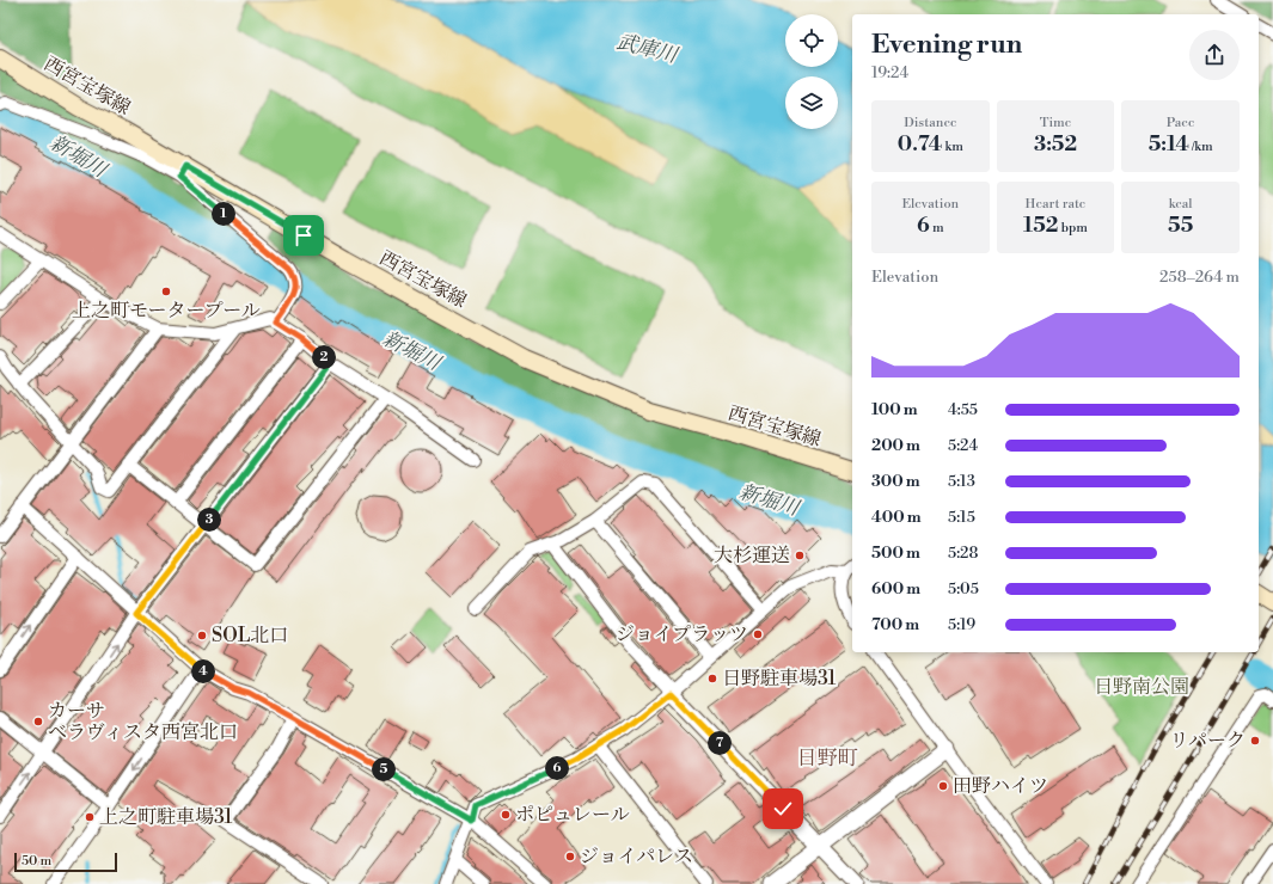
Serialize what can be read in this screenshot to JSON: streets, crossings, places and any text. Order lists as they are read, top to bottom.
{
  "streets": {
    "main road": ["西宮宝塚線"]
  },
  "districts": ["日野町"],
  "water": ["武庫川", "新堀川"],
  "parks": ["日野南公園"],
  "places": [
    "上之町モータープール",
    "大杉運送",
    "ジョイプラッツ",
    "SOL北口",
    "日野駐車場31",
    "カーサ ベラヴィスタ西宮北口",
    "リパーク",
    "田野ハイツ",
    "ポピュレール",
    "上之町駐車場31",
    "ジョイパレス"
  ],
  "scale_bar": "50 m",
  "page": {
    "heading": ["Evening run", "19:24"],
    "stats": [
      ["Distance", "0.74 km"],
      ["Time", "3:52"],
      ["Pace", "5:14 /km"],
      ["Elevation", "6 m"],
      ["Heart rate", "152 bpm"],
      ["kcal", "55"]
    ],
    "pins": [
      "1",
      "2",
      "3",
      "4",
      "7",
      "6",
      "5"
    ],
    "chart": ["Elevation", "258–264 m"],
    "list": [
      {
        "name": "100 m",
        "note": "4:55"
      },
      {
        "name": "200 m",
        "note": "5:24"
      },
      {
        "name": "300 m",
        "note": "5:13"
      },
      {
        "name": "400 m",
        "note": "5:15"
      },
      {
        "name": "500 m",
        "note": "5:28"
      },
      {
        "name": "600 m",
        "note": "5:05"
      },
      {
        "name": "700 m",
        "note": "5:19"
      }
    ],
    "scale": "50 m"
  }
}
